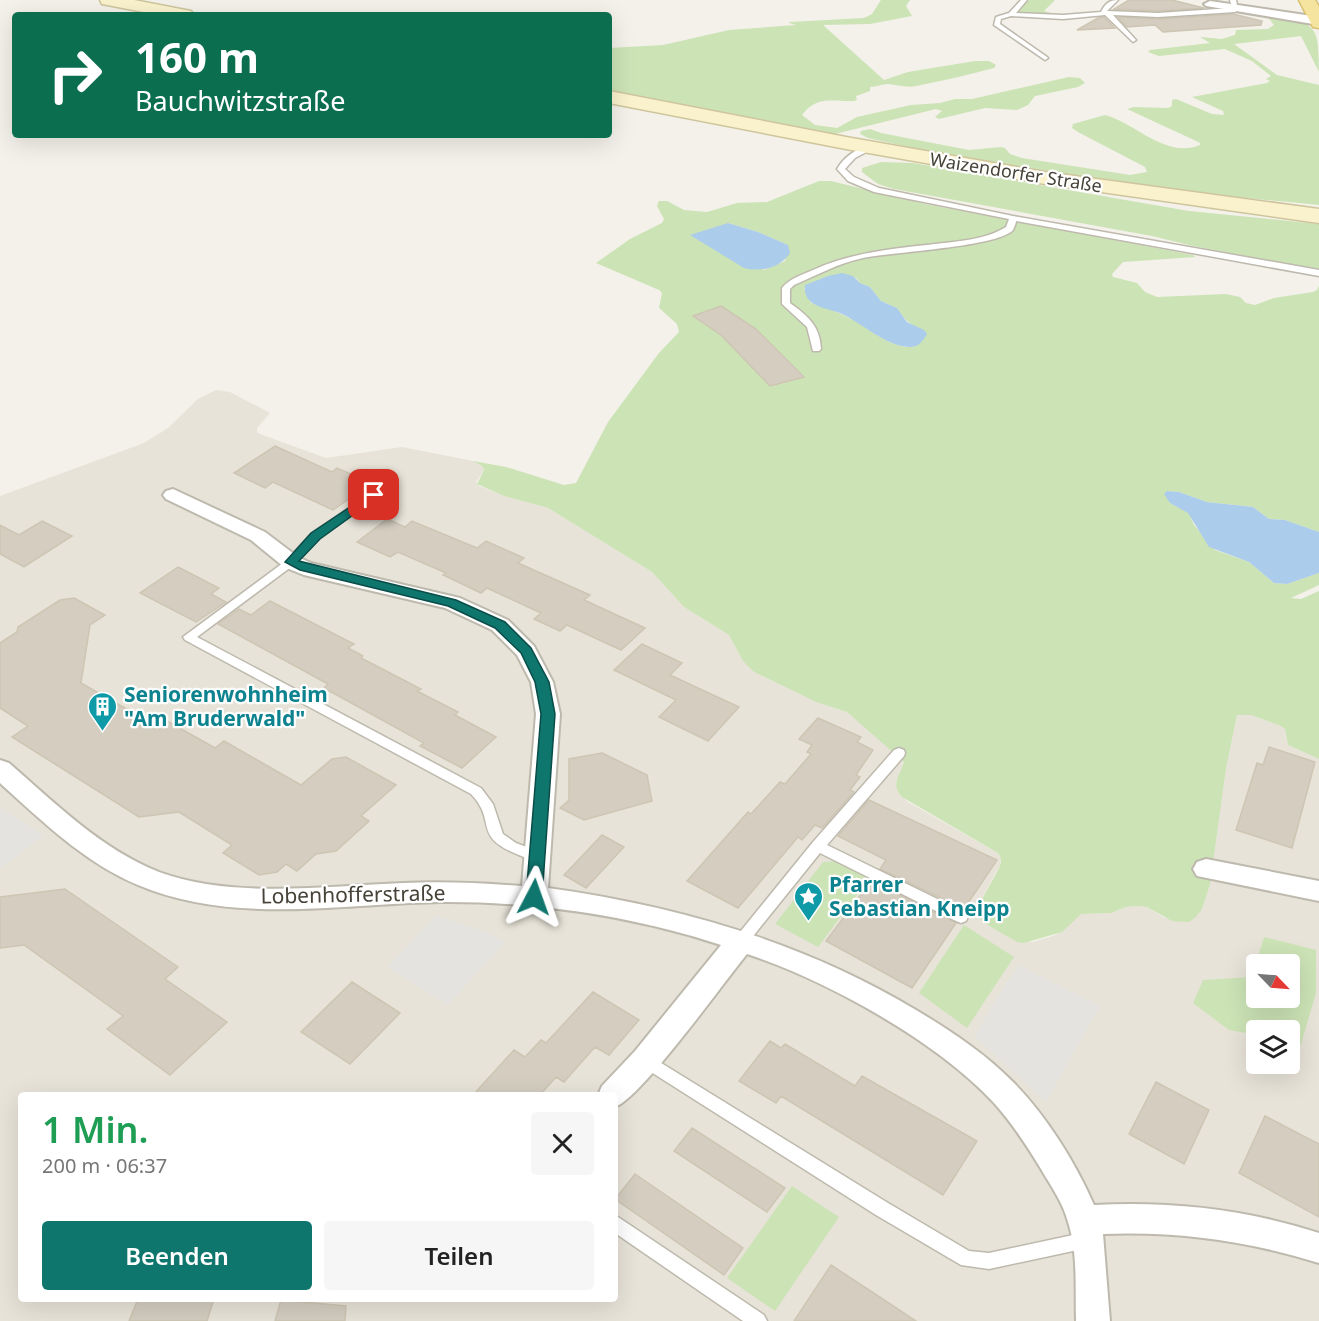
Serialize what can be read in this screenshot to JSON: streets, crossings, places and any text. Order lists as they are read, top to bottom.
{
  "streets": {
    "main road": ["Waizendorfer Straße"],
    "street": ["Lobenhofferstraße"]
  },
  "places": {
    "building": ["Seniorenwohnheim \"Am Bruderwald\""],
    "place": ["Pfarrer Sebastian Kneipp"]
  },
  "north": "bottom right",
  "page": {
    "turn": ["160 m", "Bauchwitzstraße"],
    "heading": ["1 Min.", "200 m · 06:37"],
    "buttons": ["Beenden", "Teilen"]
  }
}
